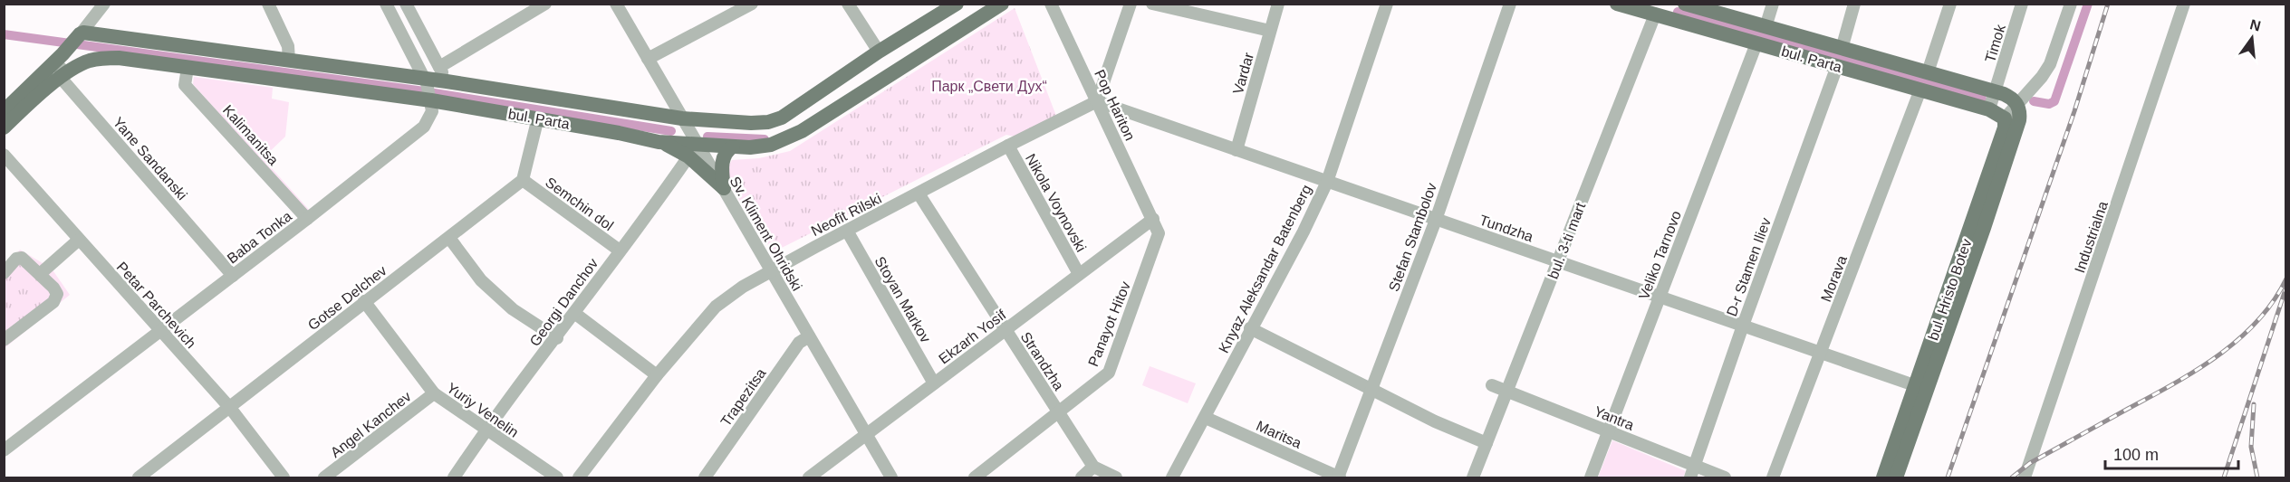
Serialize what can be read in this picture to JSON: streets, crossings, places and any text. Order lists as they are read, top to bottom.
{
  "streets": {
    "main road": ["bul. Parta", "bul. Hristo Botev"],
    "street": [
      "Timok",
      "Vardar",
      "Pop Hariton",
      "Kalimanitsa",
      "Yane Sandanski",
      "Nikola Voynovski",
      "Semchin dol",
      "Neofit Rilski",
      "Tundzha",
      "Sv. Kliment Ohridski",
      "Baba Tonka",
      "Stefan Stambolov",
      "Industrialna",
      "bul. 3-ti mart",
      "Veliko Tarnovo",
      "D-r Stamen Iliev",
      "Knyaz Aleksandar Batenberg",
      "Morava",
      "Gotse Delchev",
      "Stoyan Markov",
      "Georgi Danchov",
      "Petar Parchevich",
      "Panayot Hitov",
      "Ekzarh Yosif",
      "Strandzha",
      "Trapezitsa",
      "Yuriy Venelin",
      "Yantra",
      "Angel Kanchev",
      "Maritsa"
    ]
  },
  "crossings": [
    ["Timok", "bul. Parta"],
    ["bul. Parta", "Kalimanitsa"],
    ["bul. Parta", "Yane Sandanski"],
    ["bul. Parta", "Baba Tonka"],
    ["bul. Parta", "bul. 3-ti mart"],
    ["bul. Parta", "Veliko Tarnovo"],
    ["bul. Parta", "D-r Stamen Iliev"],
    ["bul. Parta", "Morava"],
    ["bul. Parta", "bul. Hristo Botev"],
    ["bul. Parta", "Georgi Danchov"],
    ["Vardar", "Tundzha"],
    ["Pop Hariton", "Neofit Rilski"],
    ["Pop Hariton", "Tundzha"],
    ["Pop Hariton", "Panayot Hitov"],
    ["Pop Hariton", "Ekzarh Yosif"],
    ["Kalimanitsa", "Baba Tonka"],
    ["Yane Sandanski", "Baba Tonka"],
    ["Nikola Voynovski", "Neofit Rilski"],
    ["Nikola Voynovski", "Ekzarh Yosif"],
    ["Semchin dol", "Gotse Delchev"],
    ["Semchin dol", "Georgi Danchov"],
    ["Neofit Rilski", "Tundzha"],
    ["Neofit Rilski", "Sv. Kliment Ohridski"],
    ["Neofit Rilski", "Stoyan Markov"],
    ["Neofit Rilski", "Strandzha"],
    ["Tundzha", "Stefan Stambolov"],
    ["Tundzha", "bul. 3-ti mart"],
    ["Tundzha", "Veliko Tarnovo"],
    ["Tundzha", "D-r Stamen Iliev"],
    ["Tundzha", "Knyaz Aleksandar Batenberg"],
    ["Tundzha", "Morava"],
    ["Tundzha", "bul. Hristo Botev"],
    ["Sv. Kliment Ohridski", "Ekzarh Yosif"],
    ["Sv. Kliment Ohridski", "Trapezitsa"],
    ["Baba Tonka", "Petar Parchevich"],
    ["Stefan Stambolov", "Maritsa"],
    ["bul. 3-ti mart", "Yantra"],
    ["Veliko Tarnovo", "Yantra"],
    ["D-r Stamen Iliev", "Yantra"],
    ["Knyaz Aleksandar Batenberg", "Maritsa"],
    ["Gotse Delchev", "Petar Parchevich"],
    ["Gotse Delchev", "Yuriy Venelin"],
    ["Stoyan Markov", "Ekzarh Yosif"],
    ["Georgi Danchov", "Yuriy Venelin"],
    ["Panayot Hitov", "Ekzarh Yosif"],
    ["Panayot Hitov", "Strandzha"],
    ["Ekzarh Yosif", "Strandzha"],
    ["Yuriy Venelin", "Angel Kanchev"]
  ],
  "parks": ["Парк „Свети Дух“"],
  "scale_bar": "100 m",
  "north": "top"
}
